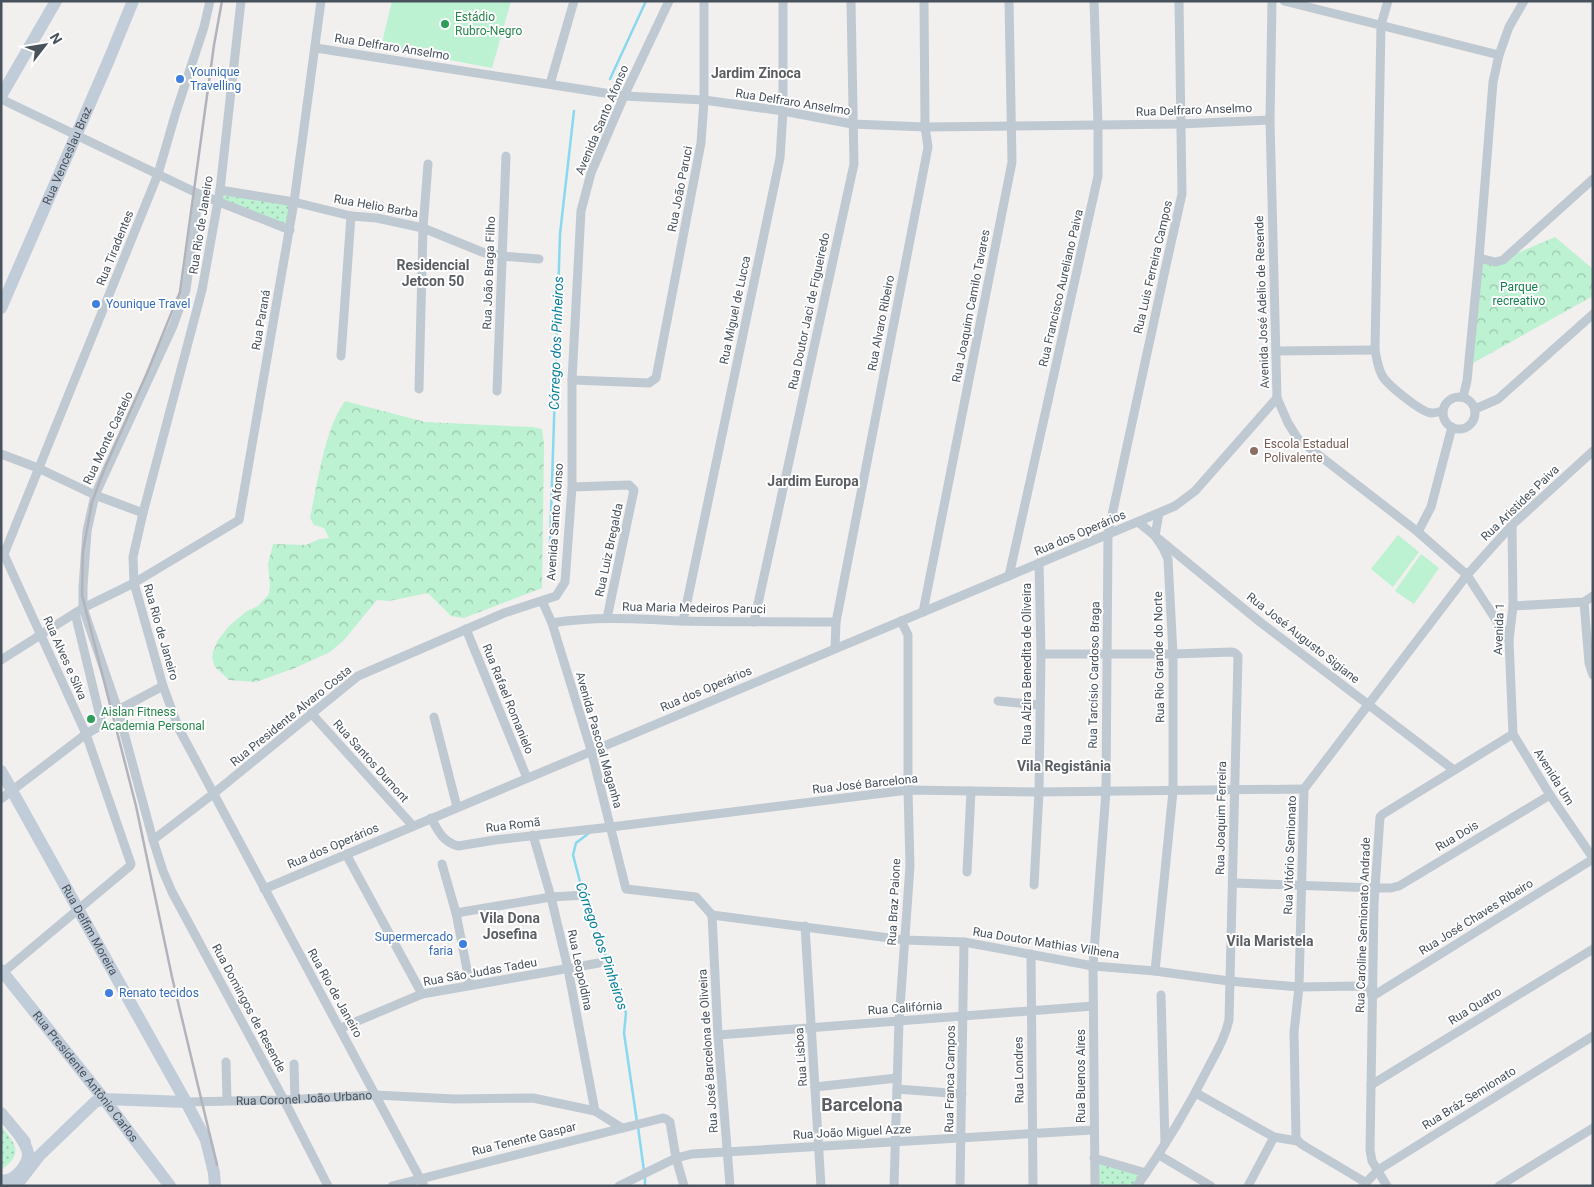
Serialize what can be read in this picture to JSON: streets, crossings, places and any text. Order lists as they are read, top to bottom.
{
  "streets": {
    "main road": [
      "Rua Venceslau Braz",
      "Rua Delfim Moreira",
      "Rua Presidente Antônio Carlos",
      "Rua Coronel João Urbano"
    ],
    "street": [
      "Rua Delfraro Anselmo",
      "Avenida Santo Afonso",
      "Rua João Paruci",
      "Rua Helio Barba",
      "Rua Rio de Janeiro",
      "Rua Tiradentes",
      "Rua Luis Ferreira Campos",
      "Rua João Braga Filho",
      "Rua Francisco Aureliano Paiva",
      "Avenida José Adelio de Resende",
      "Rua Joaquim Camilo Tavares",
      "Rua Miguel de Lucca",
      "Rua Doutor Jaci de Figueiredo",
      "Rua Paraná",
      "Rua Alvaro Ribeiro",
      "Rua Monte Castelo",
      "Rua Aristides Paiva",
      "Rua dos Operários",
      "Rua Luiz Bregalda",
      "Rua Maria Medeiros Paruci",
      "Avenida 1",
      "Rua José Augusto Sigiane",
      "Rua Rio Grande do Norte",
      "Rua Alves e Silva",
      "Rua Alzira Benedita de Oliveira",
      "Rua Tarcísio Cardoso Braga",
      "Rua Rafael Romanielo",
      "Rua Presidente Alvaro Costa",
      "Avenida Pascoal Maganha",
      "Rua Santos Dumont",
      "Avenida Um",
      "Rua José Barcelona",
      "Rua Joaquim Ferreira",
      "Rua Romã",
      "Rua Dois",
      "Rua Vitório Semionato",
      "Rua Braz Paione",
      "Rua José Chaves Ribeiro",
      "Rua Caroline Semionato Andrade",
      "Rua Doutor Mathias Vilhena",
      "Rua Leopoldina",
      "Rua São Judas Tadeu",
      "Rua Quatro",
      "Rua Domingos de Resende",
      "Rua Califórnia",
      "Rua José Barcelona de Oliveira",
      "Rua Lisboa",
      "Rua Londres",
      "Rua Buenos Aires",
      "Rua Franca Campos",
      "Rua Bráz Semionato",
      "Rua João Miguel Azze",
      "Rua Tenente Gaspar"
    ]
  },
  "crossings": [
    ["Rua Delfraro Anselmo", "Avenida Santo Afonso"],
    ["Rua Delfraro Anselmo", "Rua João Paruci"],
    ["Rua Delfraro Anselmo", "Rua Luis Ferreira Campos"],
    ["Rua Delfraro Anselmo", "Rua Francisco Aureliano Paiva"],
    ["Rua Delfraro Anselmo", "Avenida José Adelio de Resende"],
    ["Rua Delfraro Anselmo", "Rua Joaquim Camilo Tavares"],
    ["Rua Delfraro Anselmo", "Rua Miguel de Lucca"],
    ["Rua Delfraro Anselmo", "Rua Doutor Jaci de Figueiredo"],
    ["Rua Delfraro Anselmo", "Rua Paraná"],
    ["Rua Delfraro Anselmo", "Rua Alvaro Ribeiro"],
    ["Avenida Santo Afonso", "Rua João Paruci"],
    ["Avenida Santo Afonso", "Rua Luiz Bregalda"],
    ["Avenida Santo Afonso", "Rua Presidente Alvaro Costa"],
    ["Avenida Santo Afonso", "Avenida Pascoal Maganha"],
    ["Rua Helio Barba", "Rua Rio de Janeiro"],
    ["Rua Helio Barba", "Rua João Braga Filho"],
    ["Rua Helio Barba", "Rua Paraná"],
    ["Rua Rio de Janeiro", "Rua Paraná"],
    ["Rua Rio de Janeiro", "Rua dos Operários"],
    ["Rua Rio de Janeiro", "Rua Presidente Alvaro Costa"],
    ["Rua Rio de Janeiro", "Rua São Judas Tadeu"],
    ["Rua Rio de Janeiro", "Rua Coronel João Urbano"],
    ["Rua Rio de Janeiro", "Rua Tenente Gaspar"],
    ["Rua Tiradentes", "Rua Alves e Silva"],
    ["Rua Luis Ferreira Campos", "Rua dos Operários"],
    ["Rua Luis Ferreira Campos", "Rua Tarcísio Cardoso Braga"],
    ["Rua Francisco Aureliano Paiva", "Rua dos Operários"],
    ["Avenida José Adelio de Resende", "Rua Aristides Paiva"],
    ["Avenida José Adelio de Resende", "Avenida 1"],
    ["Avenida José Adelio de Resende", "Rua Vitório Semionato"],
    ["Rua Joaquim Camilo Tavares", "Rua dos Operários"],
    ["Rua Miguel de Lucca", "Rua Maria Medeiros Paruci"],
    ["Rua Doutor Jaci de Figueiredo", "Rua Maria Medeiros Paruci"],
    ["Rua Paraná", "Rua Monte Castelo"],
    ["Rua Paraná", "Rua Alves e Silva"],
    ["Rua Alvaro Ribeiro", "Rua dos Operários"],
    ["Rua Alvaro Ribeiro", "Rua Maria Medeiros Paruci"],
    ["Rua Monte Castelo", "Rua Presidente Alvaro Costa"],
    ["Rua Monte Castelo", "Rua Domingos de Resende"],
    ["Rua Aristides Paiva", "Avenida 1"],
    ["Rua Aristides Paiva", "Rua Vitório Semionato"],
    ["Rua dos Operários", "Rua José Augusto Sigiane"],
    ["Rua dos Operários", "Rua Alzira Benedita de Oliveira"],
    ["Rua dos Operários", "Rua Tarcísio Cardoso Braga"],
    ["Rua dos Operários", "Rua Rafael Romanielo"],
    ["Rua dos Operários", "Avenida Pascoal Maganha"],
    ["Rua dos Operários", "Rua Santos Dumont"],
    ["Rua dos Operários", "Rua Romã"],
    ["Rua dos Operários", "Rua Braz Paione"],
    ["Rua Luiz Bregalda", "Rua Maria Medeiros Paruci"],
    ["Rua Maria Medeiros Paruci", "Avenida Pascoal Maganha"],
    ["Avenida 1", "Avenida Um"],
    ["Avenida 1", "Rua Caroline Semionato Andrade"],
    ["Rua José Augusto Sigiane", "Rua Rio Grande do Norte"],
    ["Rua José Augusto Sigiane", "Rua Vitório Semionato"],
    ["Rua José Augusto Sigiane", "Rua Caroline Semionato Andrade"],
    ["Rua Rio Grande do Norte", "Rua José Barcelona"],
    ["Rua Rio Grande do Norte", "Rua Joaquim Ferreira"],
    ["Rua Rio Grande do Norte", "Rua Doutor Mathias Vilhena"],
    ["Rua Alves e Silva", "Rua Delfim Moreira"],
    ["Rua Alzira Benedita de Oliveira", "Rua José Barcelona"],
    ["Rua Tarcísio Cardoso Braga", "Rua José Barcelona"],
    ["Rua Tarcísio Cardoso Braga", "Rua Doutor Mathias Vilhena"],
    ["Rua Tarcísio Cardoso Braga", "Rua Buenos Aires"],
    ["Rua Rafael Romanielo", "Rua Presidente Alvaro Costa"],
    ["Rua Presidente Alvaro Costa", "Avenida Pascoal Maganha"],
    ["Rua Presidente Alvaro Costa", "Rua Santos Dumont"],
    ["Rua Presidente Alvaro Costa", "Rua Domingos de Resende"],
    ["Avenida Pascoal Maganha", "Rua José Barcelona"],
    ["Avenida Pascoal Maganha", "Rua Romã"],
    ["Avenida Pascoal Maganha", "Rua Doutor Mathias Vilhena"],
    ["Avenida Pascoal Maganha", "Rua José Barcelona de Oliveira"],
    ["Avenida Um", "Rua Dois"],
    ["Avenida Um", "Rua José Chaves Ribeiro"],
    ["Avenida Um", "Rua Caroline Semionato Andrade"],
    ["Rua José Barcelona", "Rua Joaquim Ferreira"],
    ["Rua José Barcelona", "Rua Romã"],
    ["Rua José Barcelona", "Rua Vitório Semionato"],
    ["Rua José Barcelona", "Rua Braz Paione"],
    ["Rua Joaquim Ferreira", "Rua Dois"],
    ["Rua Joaquim Ferreira", "Rua Doutor Mathias Vilhena"],
    ["Rua Romã", "Rua Leopoldina"],
    ["Rua Dois", "Rua Vitório Semionato"],
    ["Rua Dois", "Rua Caroline Semionato Andrade"],
    ["Rua Vitório Semionato", "Rua Doutor Mathias Vilhena"],
    ["Rua Braz Paione", "Rua Doutor Mathias Vilhena"],
    ["Rua Braz Paione", "Rua Califórnia"],
    ["Rua Braz Paione", "Rua João Miguel Azze"],
    ["Rua José Chaves Ribeiro", "Rua Caroline Semionato Andrade"],
    ["Rua José Chaves Ribeiro", "Rua Doutor Mathias Vilhena"],
    ["Rua Caroline Semionato Andrade", "Rua Doutor Mathias Vilhena"],
    ["Rua Caroline Semionato Andrade", "Rua Quatro"],
    ["Rua Caroline Semionato Andrade", "Rua Bráz Semionato"],
    ["Rua Delfim Moreira", "Rua Coronel João Urbano"],
    ["Rua Doutor Mathias Vilhena", "Rua José Barcelona de Oliveira"],
    ["Rua Doutor Mathias Vilhena", "Rua Lisboa"],
    ["Rua Doutor Mathias Vilhena", "Rua Londres"],
    ["Rua Doutor Mathias Vilhena", "Rua Buenos Aires"],
    ["Rua Doutor Mathias Vilhena", "Rua Franca Campos"],
    ["Rua Leopoldina", "Rua São Judas Tadeu"],
    ["Rua Leopoldina", "Rua Coronel João Urbano"],
    ["Rua Domingos de Resende", "Rua Coronel João Urbano"],
    ["Rua Califórnia", "Rua José Barcelona de Oliveira"],
    ["Rua Califórnia", "Rua Lisboa"],
    ["Rua Califórnia", "Rua Londres"],
    ["Rua Califórnia", "Rua Buenos Aires"],
    ["Rua Califórnia", "Rua Franca Campos"],
    ["Rua José Barcelona de Oliveira", "Rua João Miguel Azze"],
    ["Rua Lisboa", "Rua João Miguel Azze"],
    ["Rua Londres", "Rua João Miguel Azze"],
    ["Rua Buenos Aires", "Rua João Miguel Azze"],
    ["Rua Presidente Antônio Carlos", "Rua Coronel João Urbano"],
    ["Rua Franca Campos", "Rua João Miguel Azze"],
    ["Rua Coronel João Urbano", "Rua Tenente Gaspar"],
    ["Rua João Miguel Azze", "Rua Tenente Gaspar"]
  ],
  "districts": [
    "Jardim Zinoca",
    "Residencial Jetcon 50",
    "Jardim Europa",
    "Vila Registânia",
    "Vila Dona Josefina",
    "Vila Maristela",
    "Barcelona"
  ],
  "water": ["Córrego dos Pinheiros"],
  "parks": ["Parque recreativo"],
  "places": [
    "Estádio Rubro-Negro",
    "Younique Travelling",
    "Younique Travel",
    "Escola Estadual Polivalente",
    "Aislan Fitness Academia Personal",
    "Supermercado faria",
    "Renato tecidos"
  ],
  "north": "top right"
}
